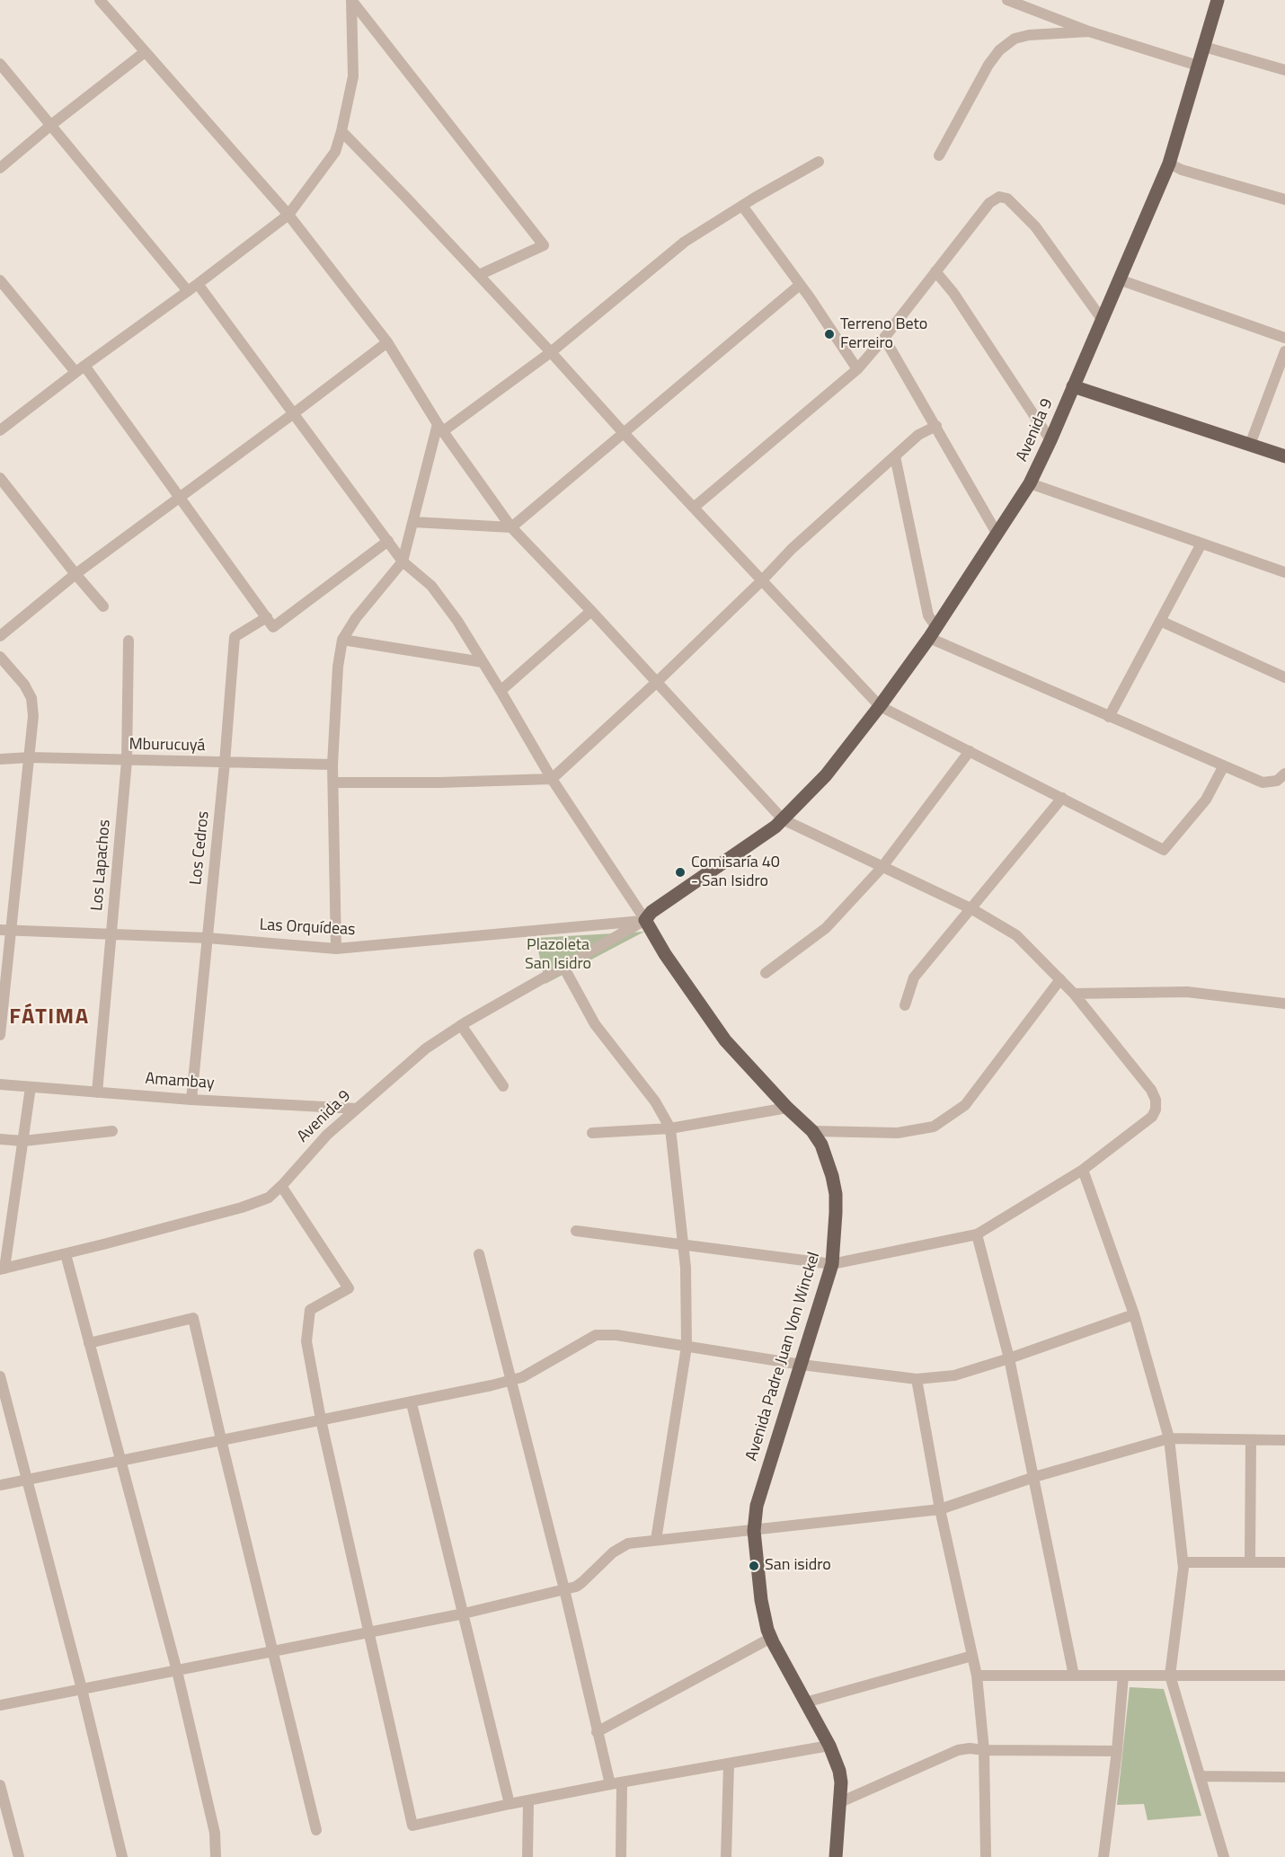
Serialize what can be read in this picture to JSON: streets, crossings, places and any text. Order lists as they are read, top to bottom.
{
  "streets": {
    "main road": ["Avenida 9", "Avenida Padre Juan Von Winckel"],
    "street": [
      "Mburucuyá",
      "Los Cedros",
      "Los Lapachos",
      "Las Orquídeas",
      "Amambay"
    ]
  },
  "crossings": [
    ["Avenida 9", "Las Orquídeas"],
    ["Avenida 9", "Amambay"],
    ["Avenida 9", "Avenida Padre Juan Von Winckel"],
    ["Mburucuyá", "Los Cedros"],
    ["Mburucuyá", "Los Lapachos"],
    ["Los Cedros", "Las Orquídeas"],
    ["Los Cedros", "Amambay"],
    ["Los Lapachos", "Las Orquídeas"],
    ["Los Lapachos", "Amambay"],
    ["Las Orquídeas", "Avenida Padre Juan Von Winckel"]
  ],
  "districts": ["FÁTIMA"],
  "parks": ["Plazoleta San Isidro"],
  "places": ["Terreno Beto Ferreiro", "Comisaría 40 - San Isidro", "San isidro"]
}
